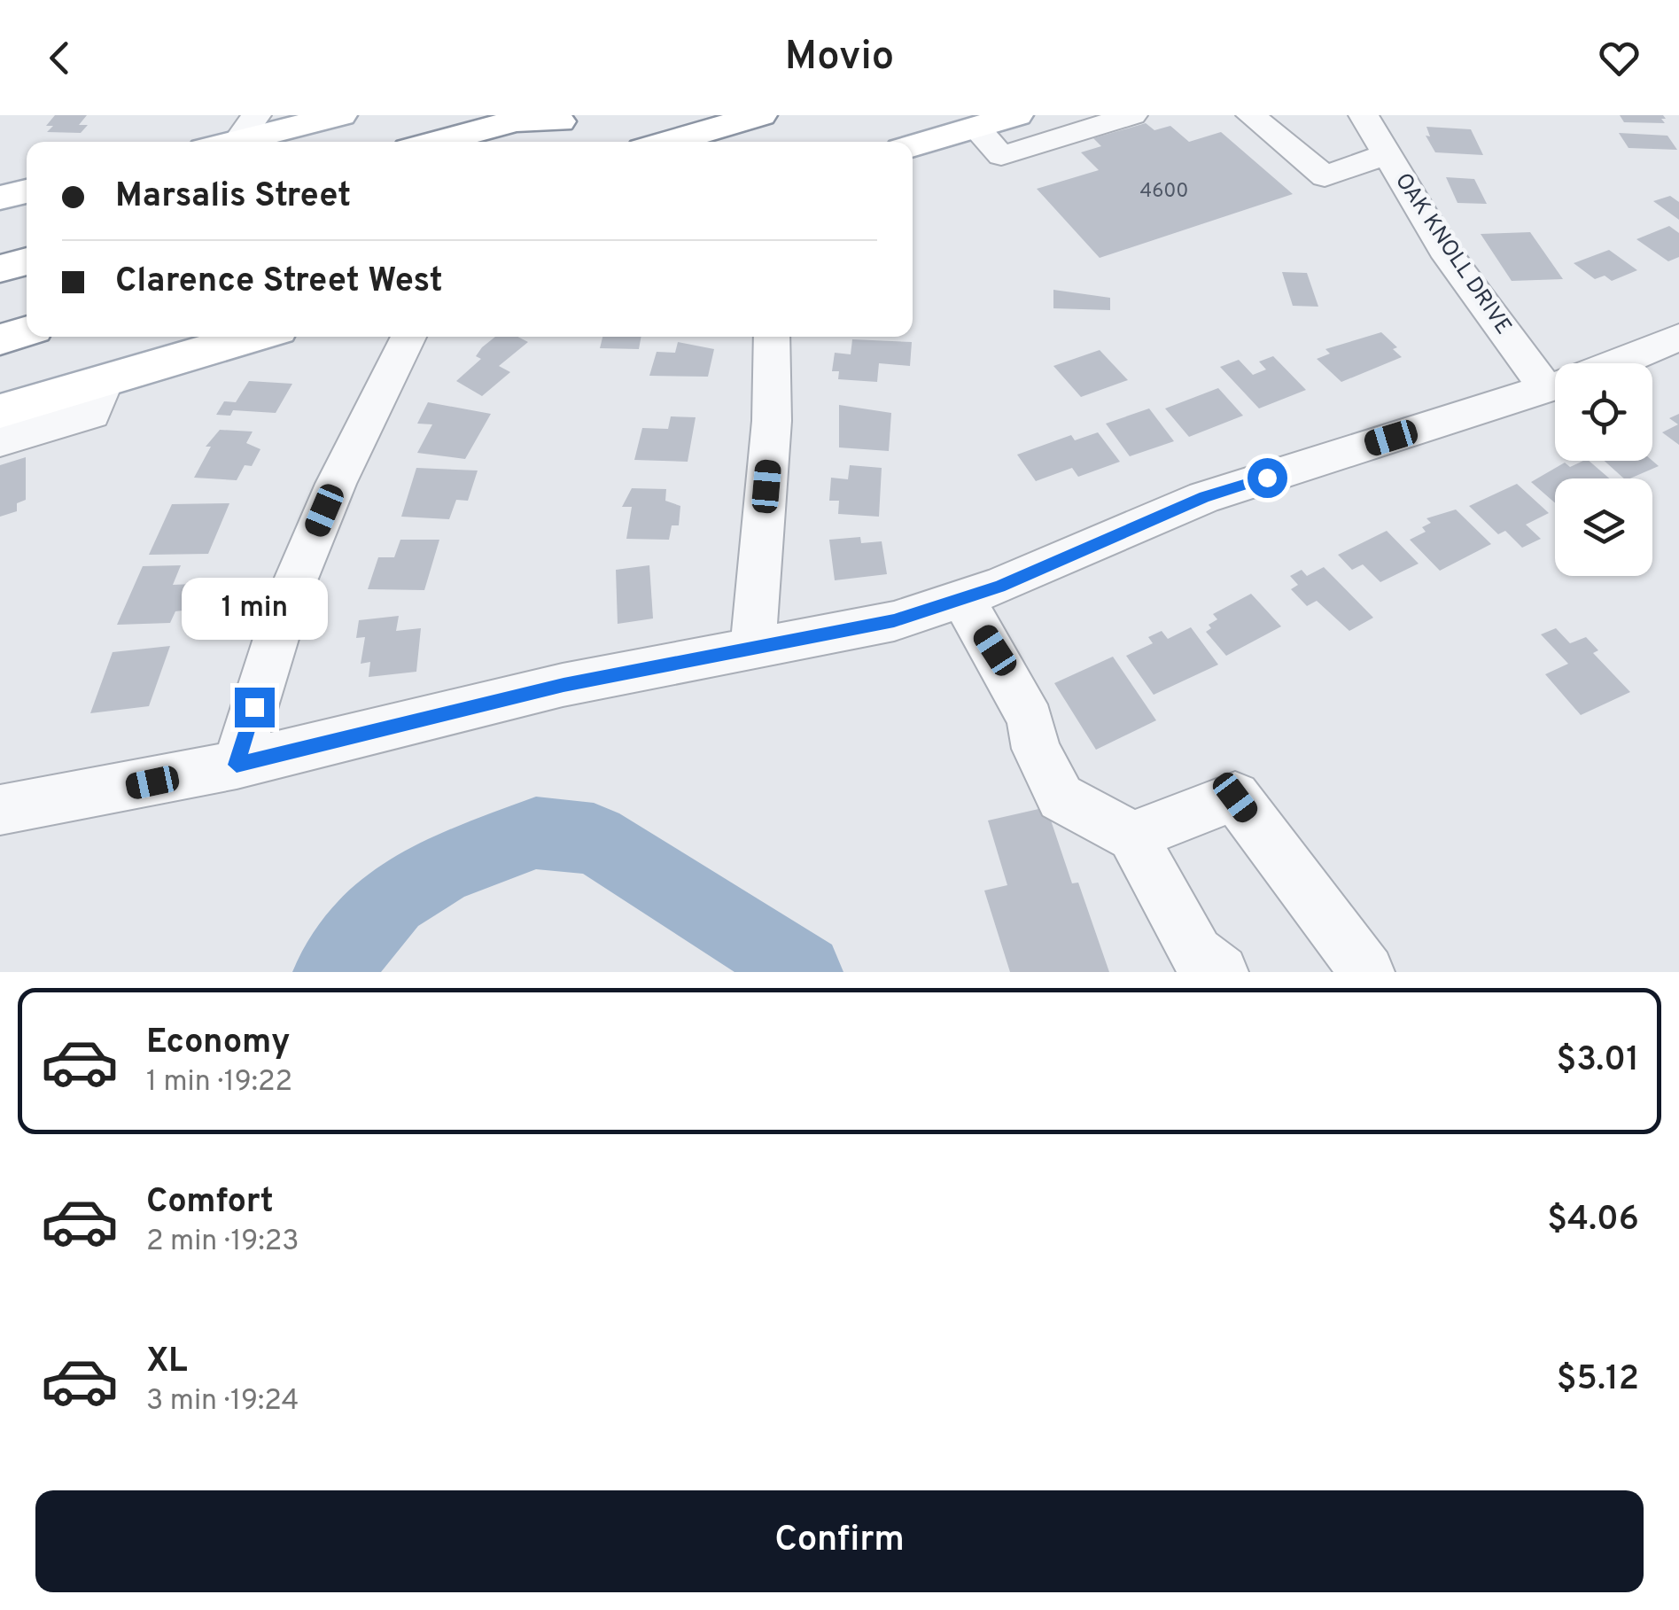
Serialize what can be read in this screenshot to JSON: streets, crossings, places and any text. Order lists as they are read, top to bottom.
{
  "streets": {
    "street": ["OAK KNOLL DRIVE"]
  },
  "house_numbers": ["4600"],
  "page": {
    "header": "Movio",
    "banner": ["Marsalis Street", "Clarence Street West"],
    "bubble": "1 min",
    "list": [
      {
        "name": "Economy",
        "note": "1 min · 19:22",
        "value": "$3.01"
      },
      {
        "name": "Comfort",
        "note": "2 min · 19:23",
        "value": "$4.06"
      },
      {
        "name": "XL",
        "note": "3 min · 19:24",
        "value": "$5.12"
      }
    ],
    "buttons": "Confirm"
  }
}
